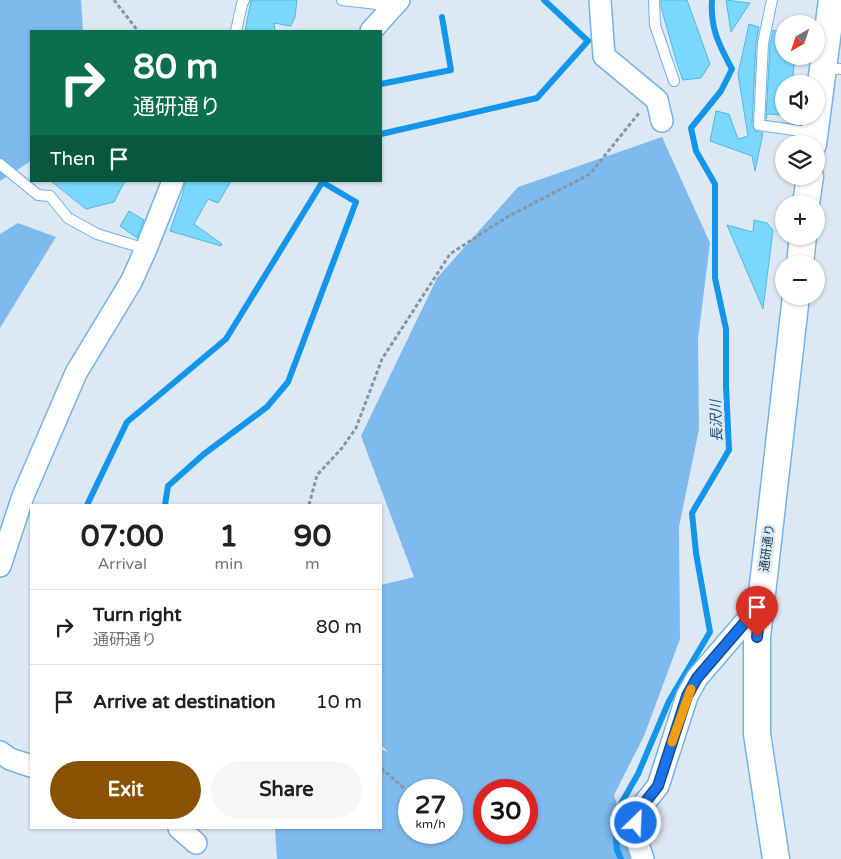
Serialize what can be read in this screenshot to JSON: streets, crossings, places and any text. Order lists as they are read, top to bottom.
{
  "streets": {
    "street": ["通研通り"]
  },
  "water": ["長沢川"],
  "north": "bottom left",
  "page": {
    "map_buttons": ["+", "−"],
    "turn": ["80 m", "通研通り"],
    "then": "Then",
    "eta": [
      "07:00",
      "Arrival",
      "1",
      "min",
      "90",
      "m"
    ],
    "list": [
      {
        "name": "Turn right",
        "note": "通研通り",
        "value": "80 m"
      },
      {
        "name": "Arrive at destination",
        "value": "10 m"
      }
    ],
    "buttons": ["Exit", "Share"],
    "speed": "27 km/h",
    "limit": "30"
  }
}
